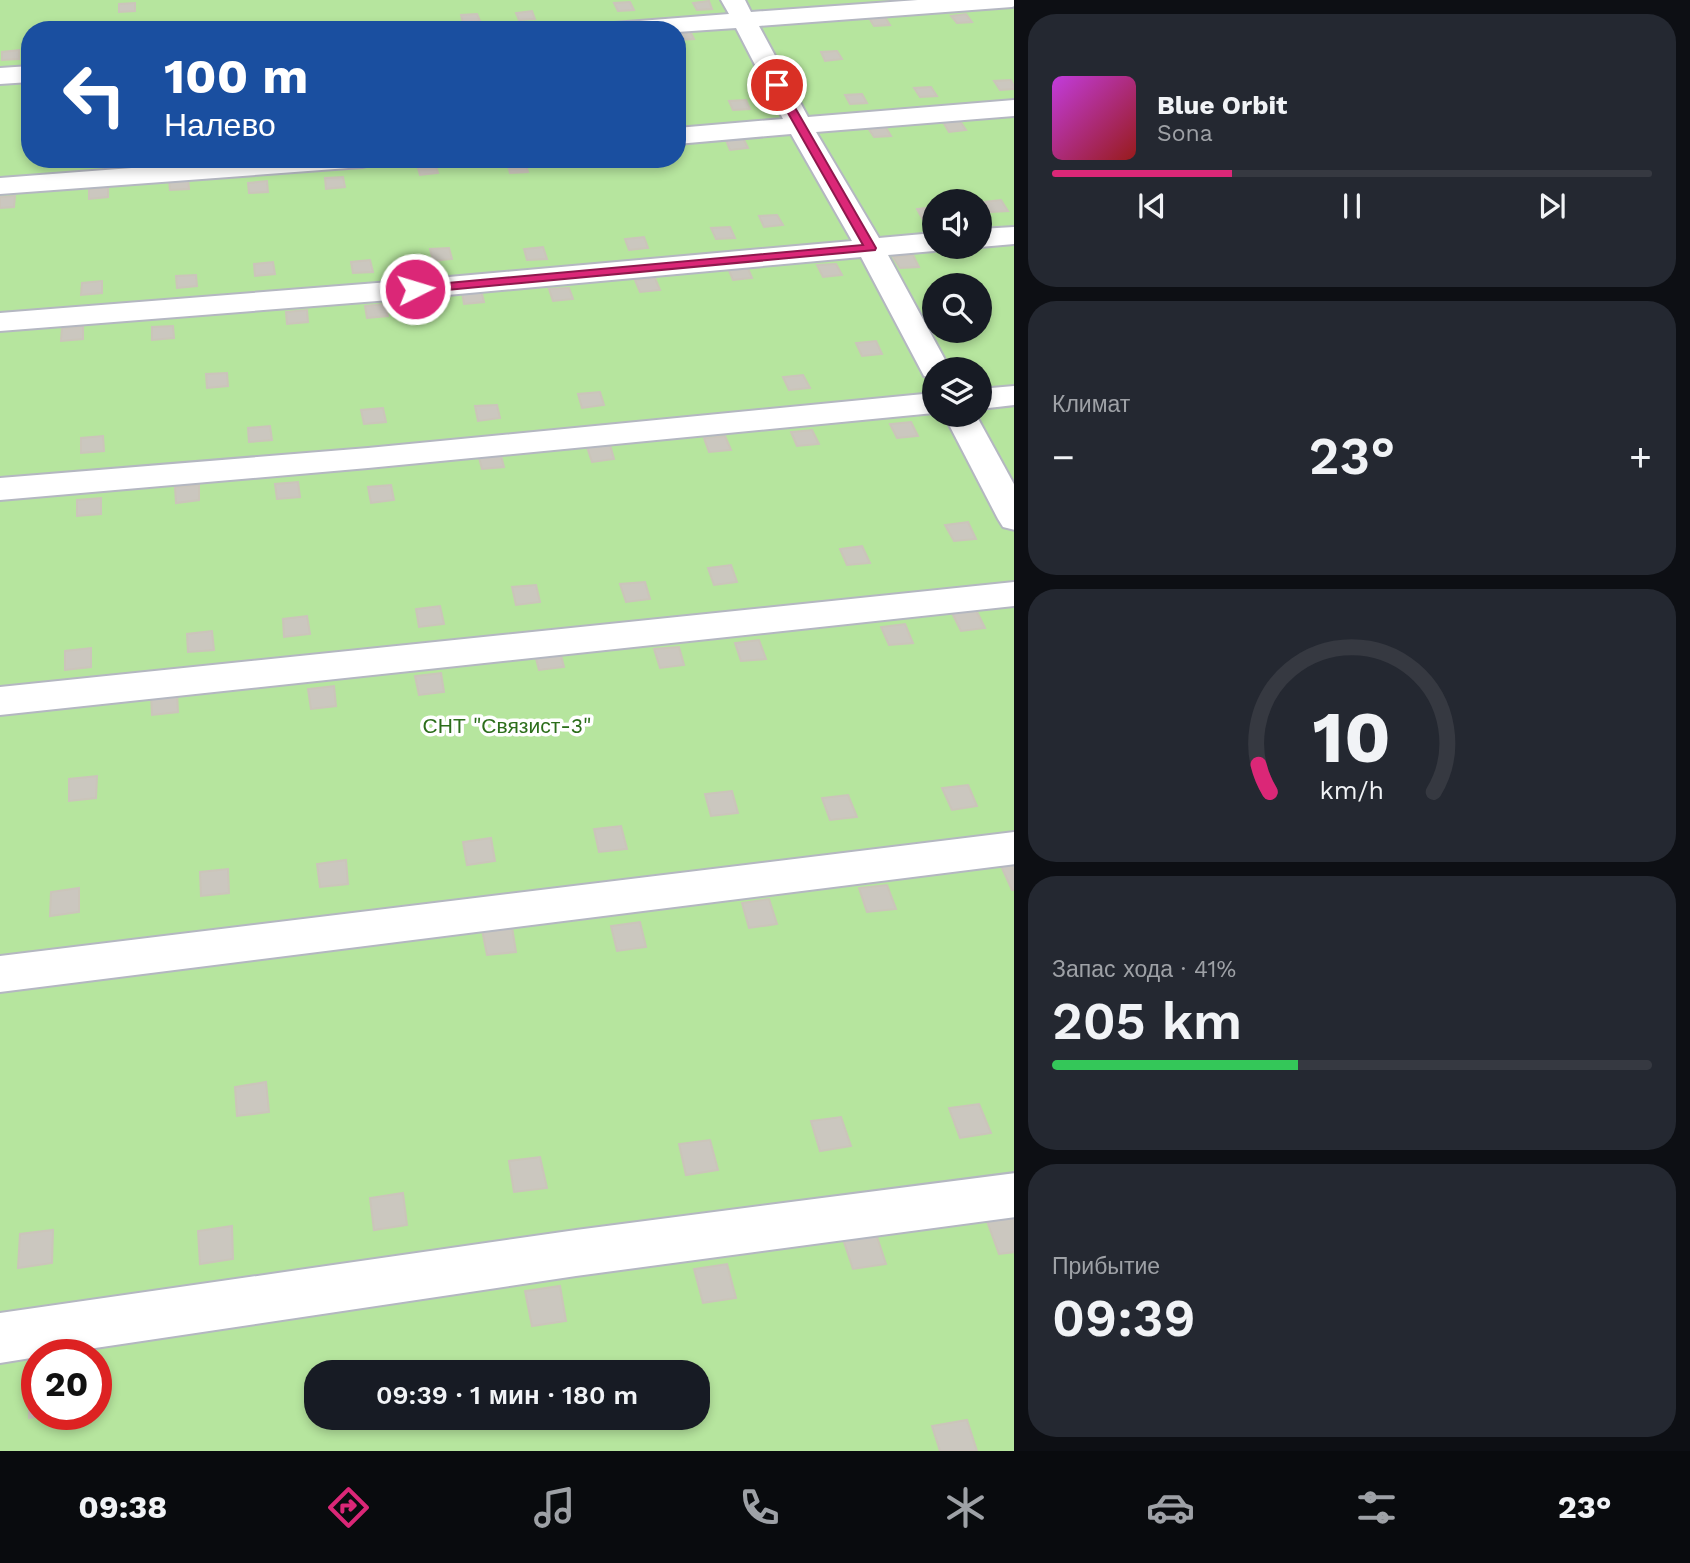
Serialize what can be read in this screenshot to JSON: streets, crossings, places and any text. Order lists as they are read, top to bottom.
{
  "parks": ["СНТ \"Связист-3\""],
  "page": {
    "turn": ["100 m", "Налево"],
    "song": ["Blue Orbit", "Sona"],
    "tile": [
      "Климат",
      ["Запас хода · 41%", "205 km"],
      ["Прибытие", "09:39"]
    ],
    "heat": ["−", "23°", "+"],
    "limit": "20",
    "trip": "09:39 · 1 мин · 180 m",
    "tabs": ["09:38", "23°"],
    "gauge": ["10", "km/h"]
  }
}
